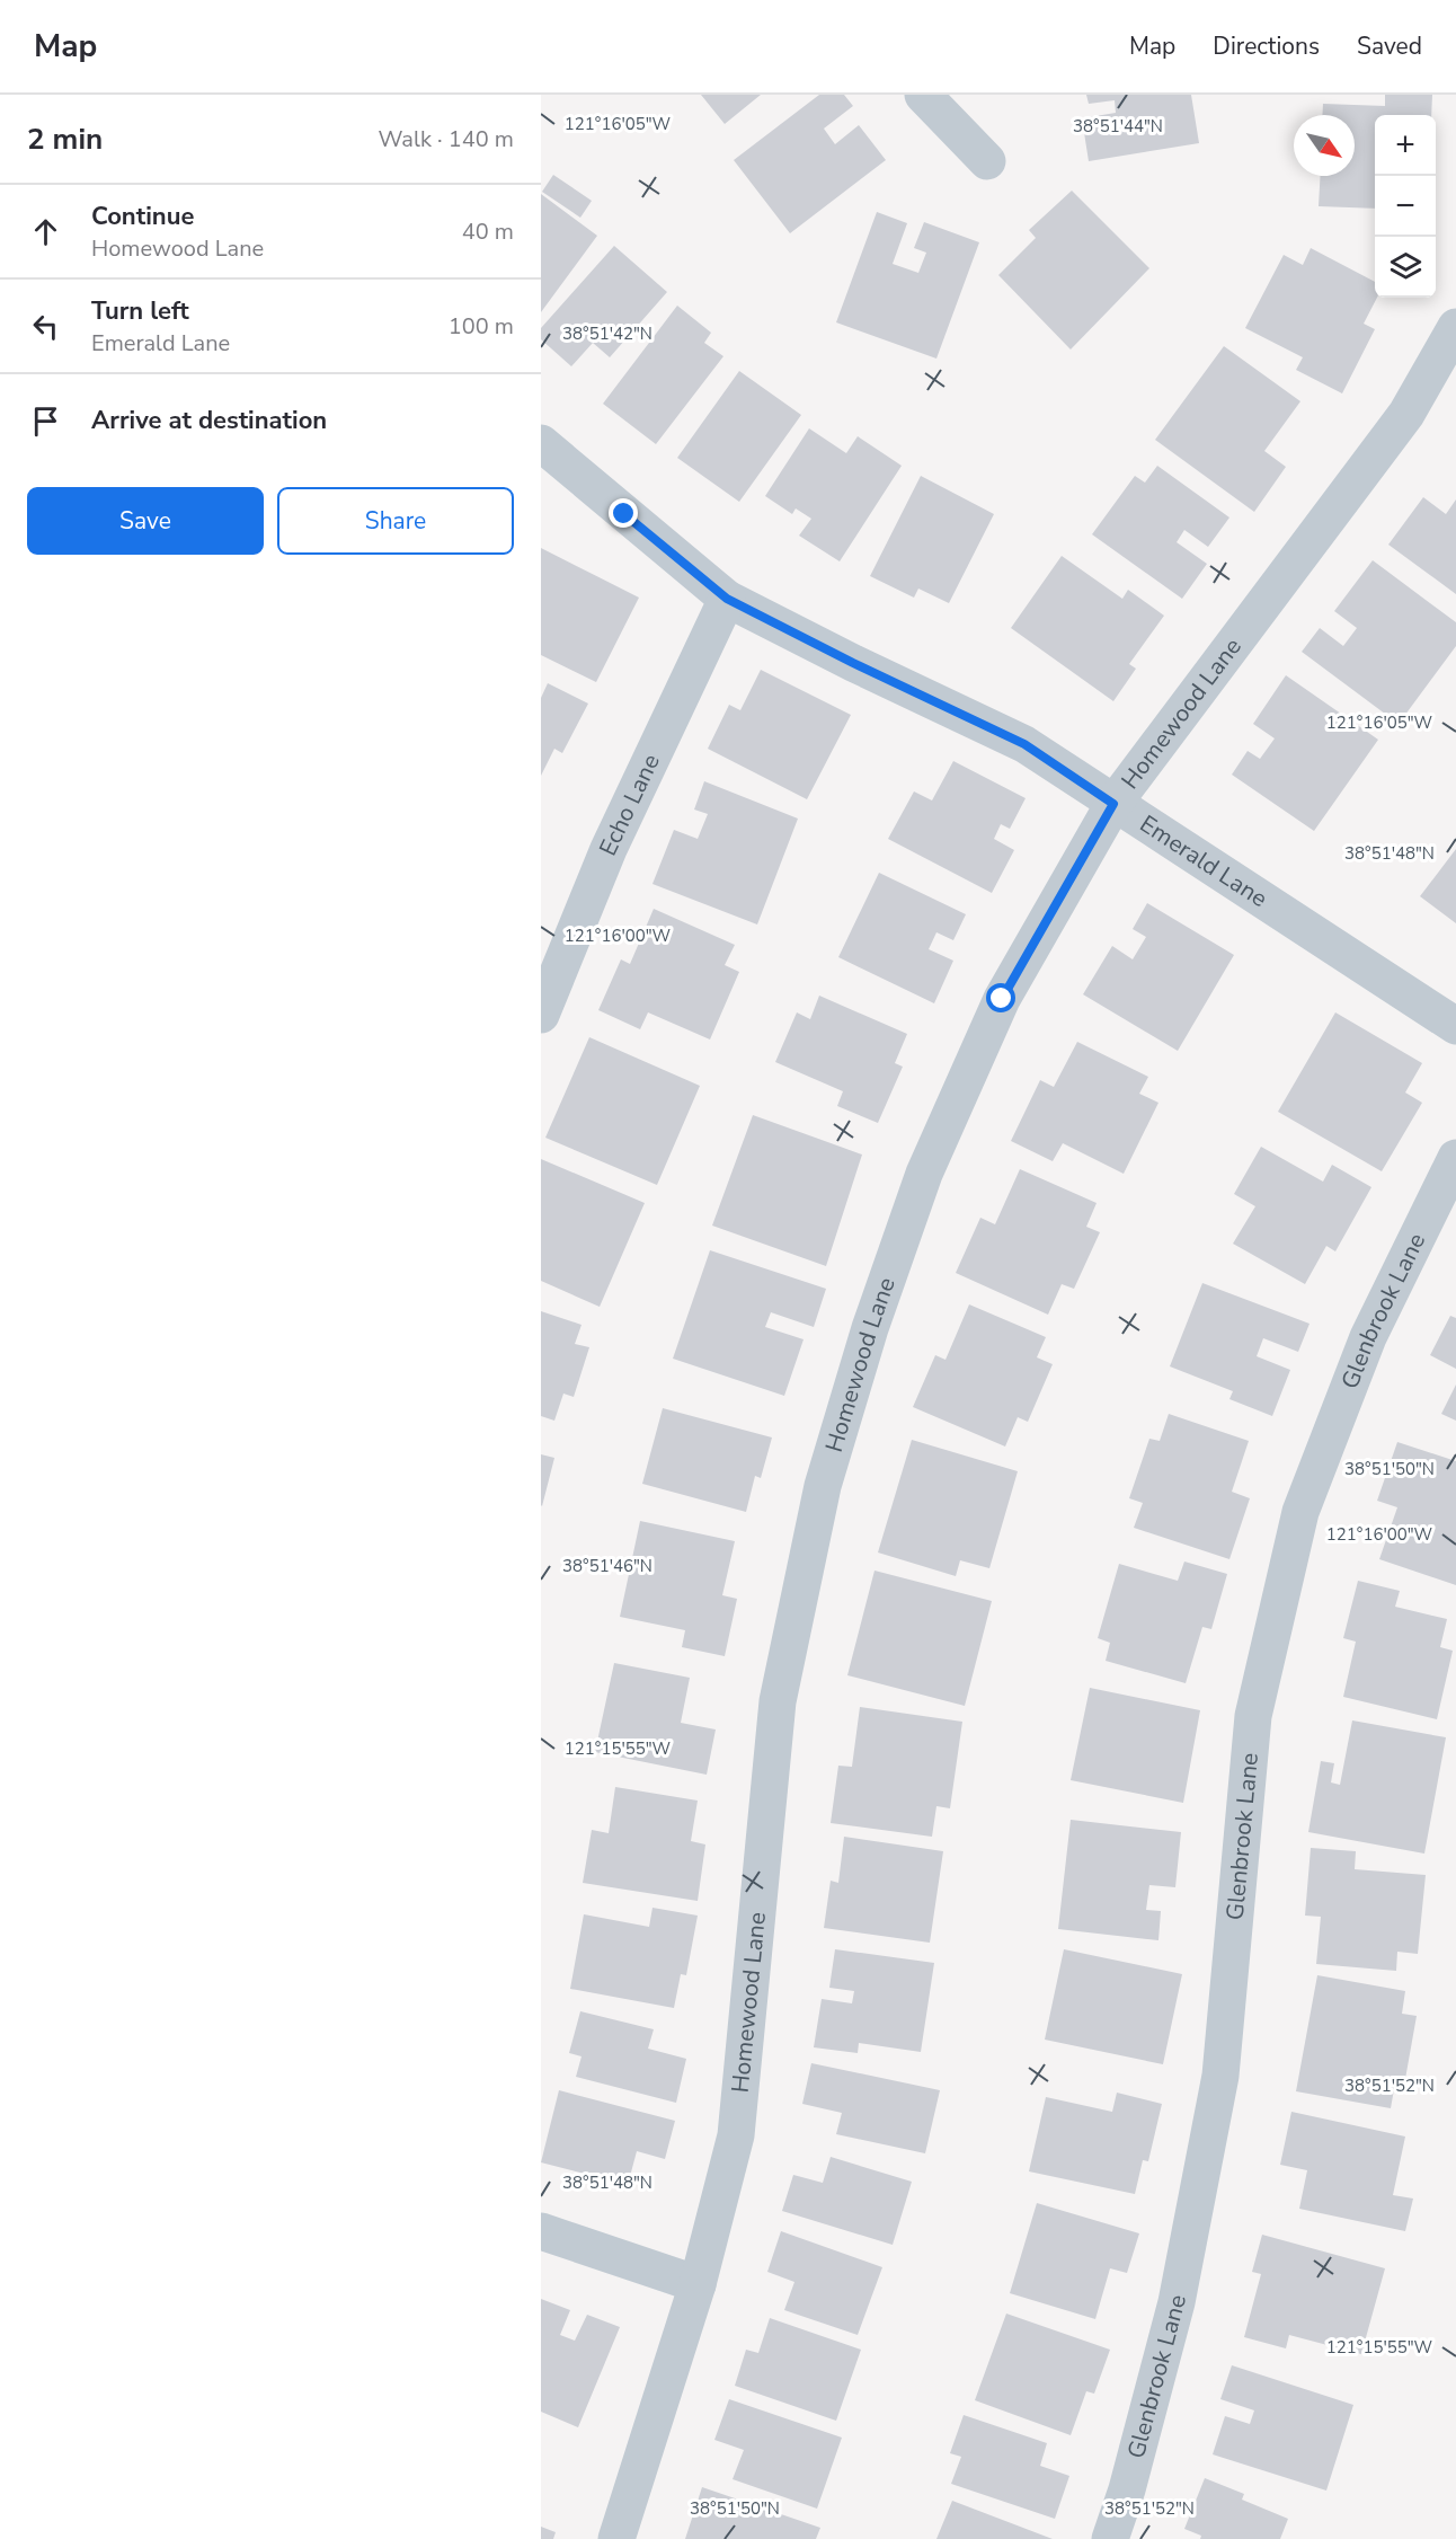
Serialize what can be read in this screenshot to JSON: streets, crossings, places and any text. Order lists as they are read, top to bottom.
{
  "streets": {
    "street": [
      "Homewood Lane",
      "Echo Lane",
      "Emerald Lane",
      "Glenbrook Lane"
    ]
  },
  "crossings": [
    ["Homewood Lane", "Emerald Lane"],
    ["Echo Lane", "Emerald Lane"]
  ],
  "north": "bottom right",
  "page": {
    "header": "Map",
    "nav": ["Map", "Directions", "Saved"],
    "heading": ["2 min", "Walk · 140 m"],
    "map_buttons": ["+", "−"],
    "list": [
      ["Continue", "Homewood Lane", "40 m"],
      ["Turn left", "Emerald Lane", "100 m"],
      "Arrive at destination"
    ],
    "buttons": ["Save", "Share"]
  },
  "coordinates": [
    "121°16'05\"W",
    "38°51'44\"N",
    "38°51'42\"N",
    "38°51'48\"N",
    "121°16'00\"W",
    "38°51'50\"N",
    "38°51'46\"N",
    "121°15'55\"W",
    "38°51'52\"N"
  ]
}
